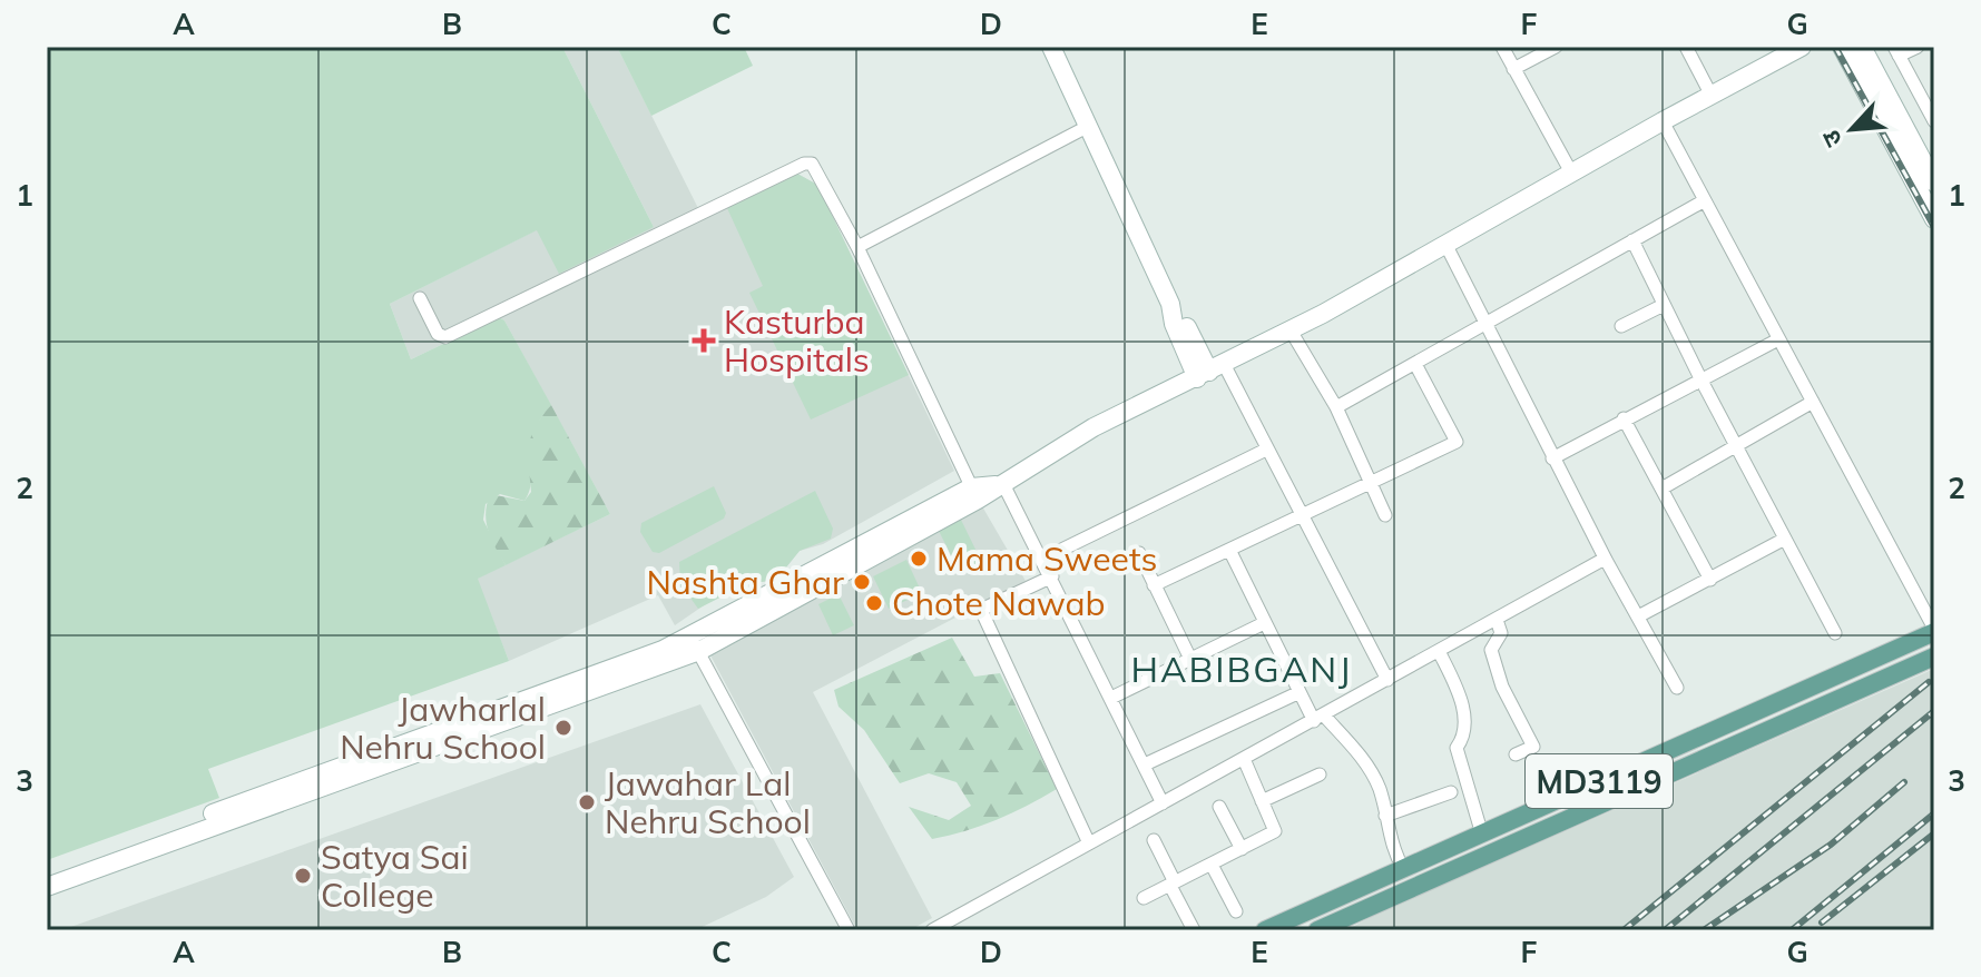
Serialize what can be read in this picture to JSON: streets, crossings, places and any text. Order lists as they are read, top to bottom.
{
  "streets": {
    "main road": ["MD3119"]
  },
  "districts": ["HABIBGANJ"],
  "places": {
    "health": ["Kasturba Hospitals"],
    "other": [
      "Mama Sweets",
      "Nashta Ghar",
      "Chote Nawab",
      "Jawharlal Nehru School",
      "Jawahar Lal Nehru School",
      "Satya Sai College"
    ]
  },
  "north": "bottom left",
  "grid": {
    "columns": [
      "A",
      "B",
      "C",
      "D",
      "E",
      "F",
      "G"
    ],
    "rows": ["1", "2", "3"]
  }
}
